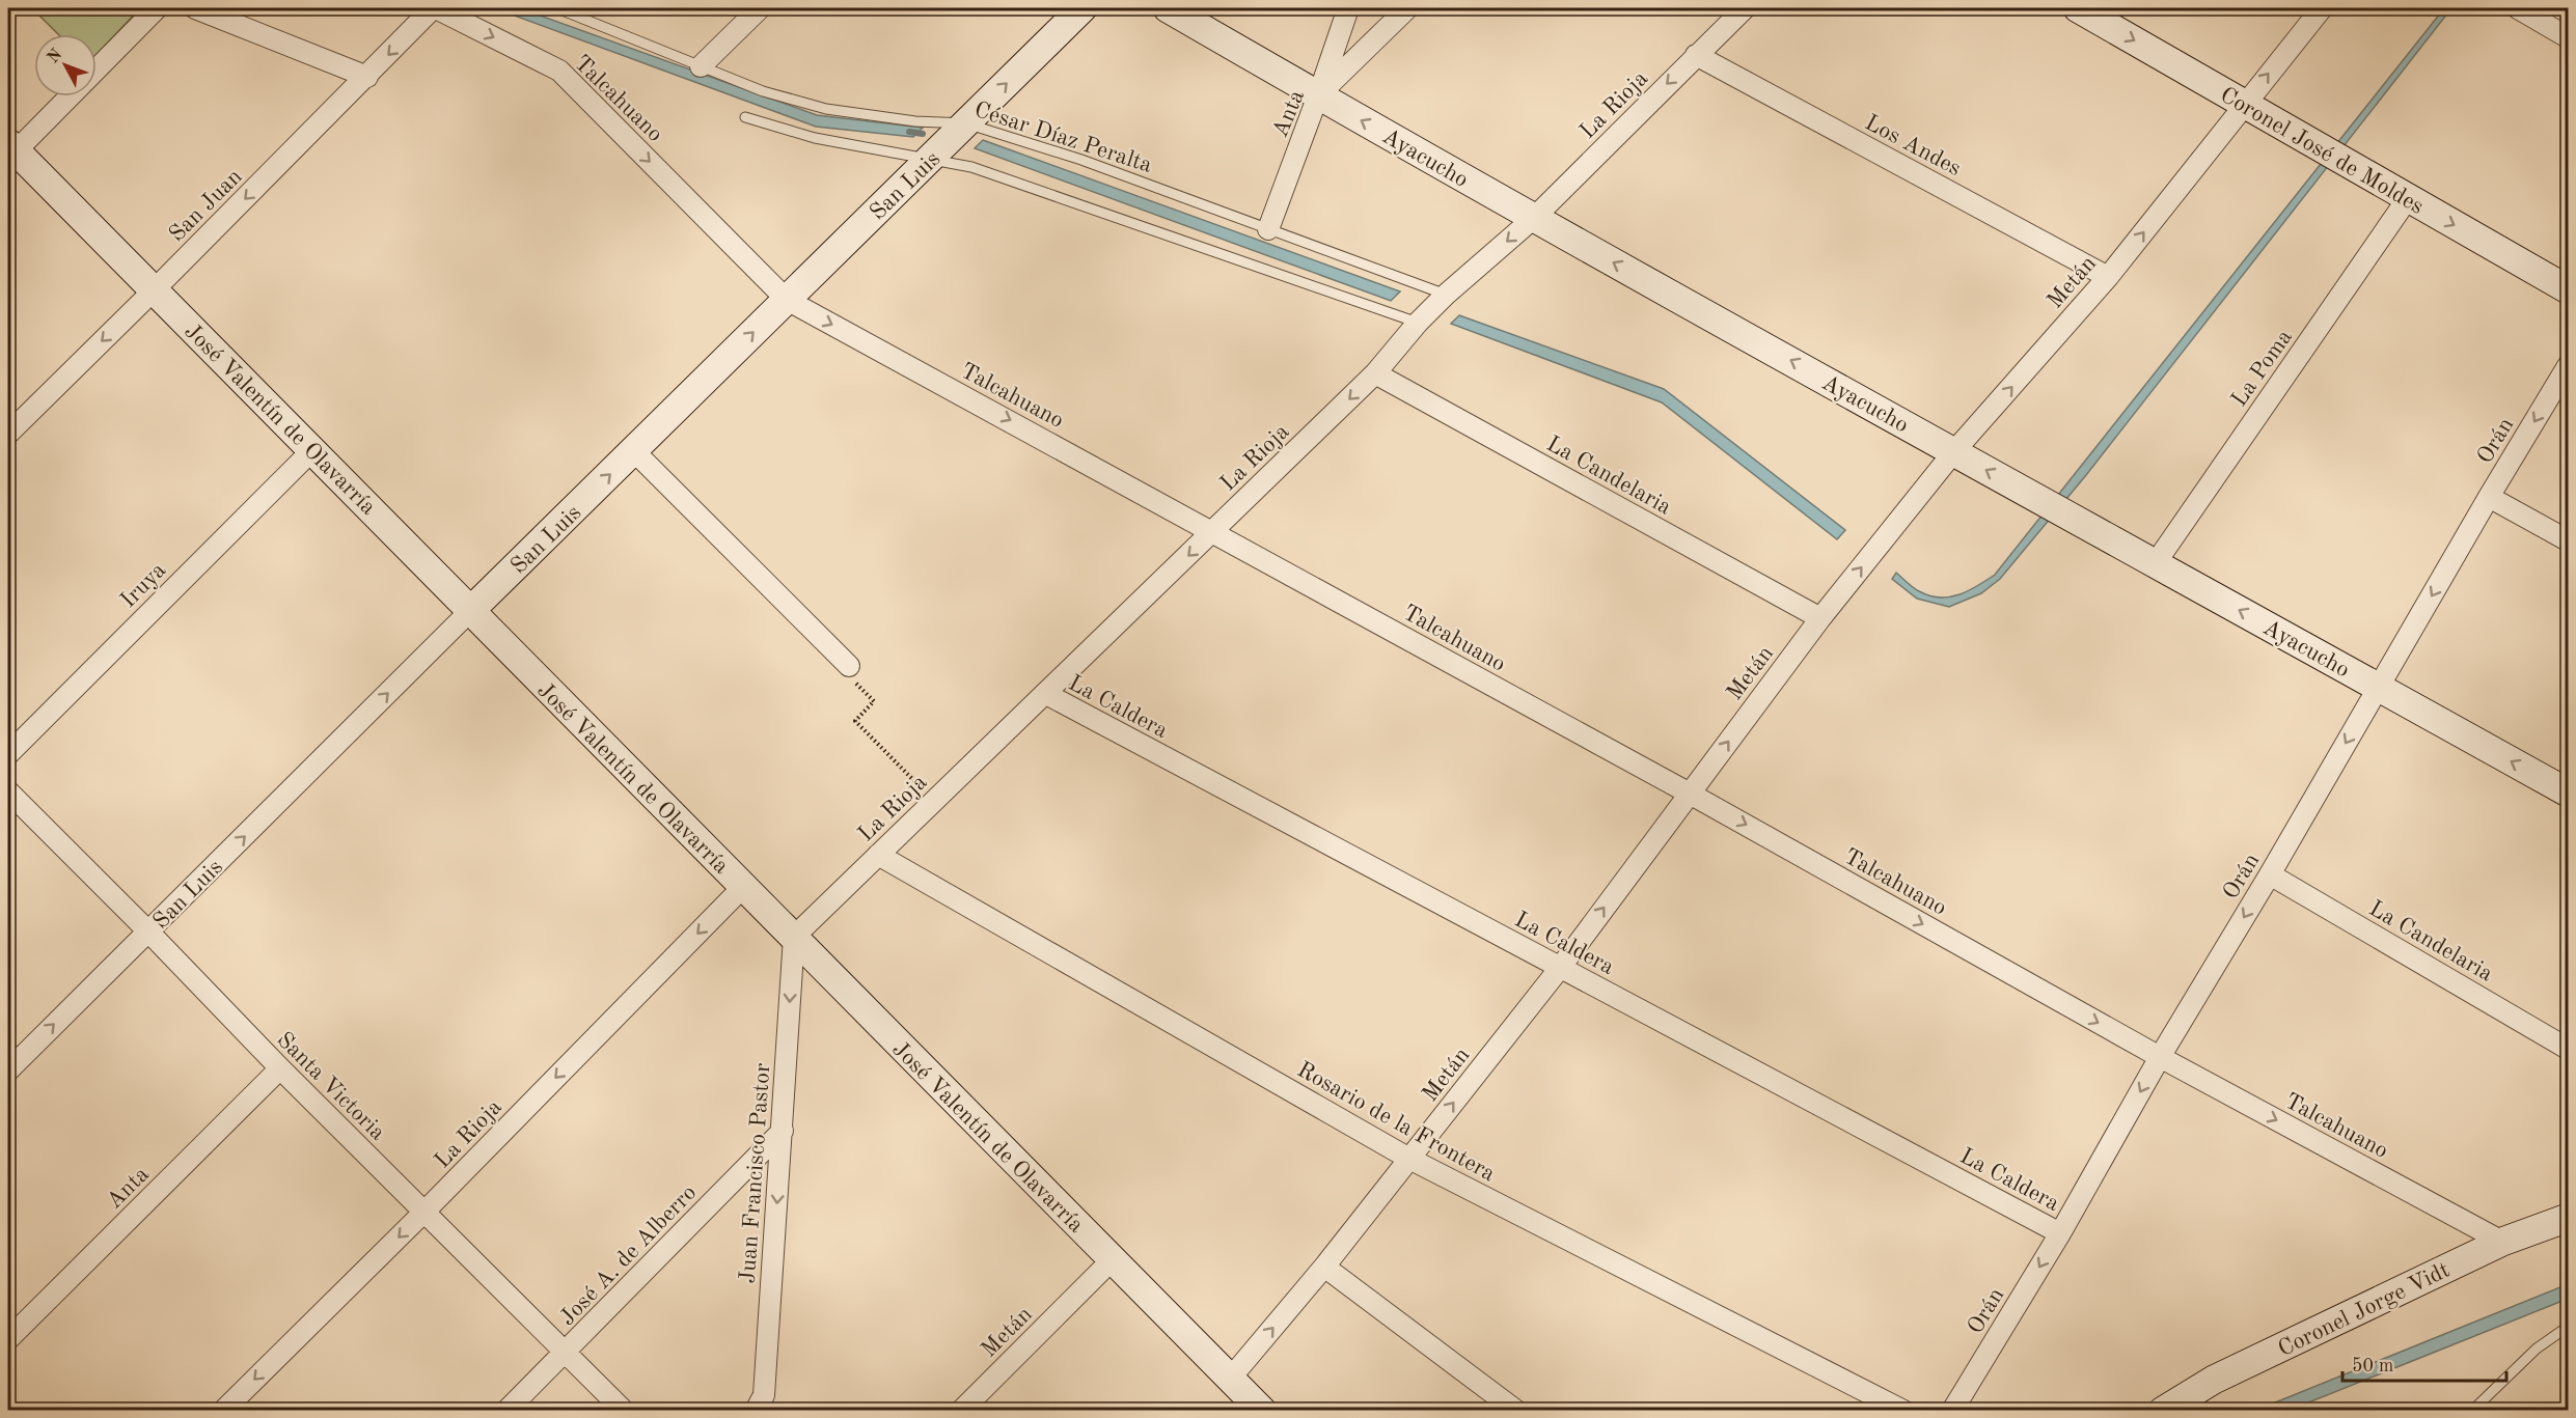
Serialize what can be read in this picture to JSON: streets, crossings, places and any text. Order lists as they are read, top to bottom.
{
  "streets": {
    "street": [
      "Talcahuano",
      "La Rioja",
      "Anta",
      "Los Andes",
      "Coronel José de Moldes",
      "Ayacucho",
      "San Luis",
      "San Juan",
      "Metán",
      "La Poma",
      "José Valentín de Olavarría",
      "Orán",
      "La Candelaria",
      "Iruya",
      "La Caldera",
      "Santa Victoria",
      "Rosario de la Frontera",
      "Juan Francisco Pastor",
      "José A. de Alberro",
      "Coronel Jorge Vidt"
    ],
    "lane": ["César Díaz Peralta"]
  },
  "crossings": [
    ["Talcahuano", "La Rioja"],
    ["Talcahuano", "San Luis"],
    ["Talcahuano", "San Juan"],
    ["Talcahuano", "Metán"],
    ["Talcahuano", "Orán"],
    ["Talcahuano", "Coronel Jorge Vidt"],
    ["La Rioja", "César Díaz Peralta"],
    ["La Rioja", "Los Andes"],
    ["La Rioja", "Ayacucho"],
    ["La Rioja", "José Valentín de Olavarría"],
    ["La Rioja", "La Candelaria"],
    ["La Rioja", "La Caldera"],
    ["La Rioja", "Santa Victoria"],
    ["La Rioja", "Rosario de la Frontera"],
    ["La Rioja", "Juan Francisco Pastor"],
    ["Anta", "César Díaz Peralta"],
    ["Anta", "Ayacucho"],
    ["Anta", "Santa Victoria"],
    ["César Díaz Peralta", "San Luis"],
    ["Los Andes", "Metán"],
    ["Coronel José de Moldes", "Metán"],
    ["Coronel José de Moldes", "La Poma"],
    ["Ayacucho", "Metán"],
    ["Ayacucho", "La Poma"],
    ["Ayacucho", "Orán"],
    ["San Luis", "José Valentín de Olavarría"],
    ["San Luis", "Santa Victoria"],
    ["San Juan", "José Valentín de Olavarría"],
    ["Metán", "José Valentín de Olavarría"],
    ["Metán", "La Candelaria"],
    ["Metán", "La Caldera"],
    ["Metán", "Rosario de la Frontera"],
    ["José Valentín de Olavarría", "Iruya"],
    ["José Valentín de Olavarría", "Juan Francisco Pastor"],
    ["Orán", "La Candelaria"],
    ["Orán", "La Caldera"],
    ["Santa Victoria", "José A. de Alberro"],
    ["Juan Francisco Pastor", "José A. de Alberro"]
  ],
  "one_way": [
    "Talcahuano",
    "La Rioja",
    "Coronel José de Moldes",
    "Ayacucho",
    "San Luis",
    "San Juan",
    "Metán",
    "Orán",
    "Juan Francisco Pastor"
  ],
  "scale_bar": "50 m",
  "north": "top left"
}
